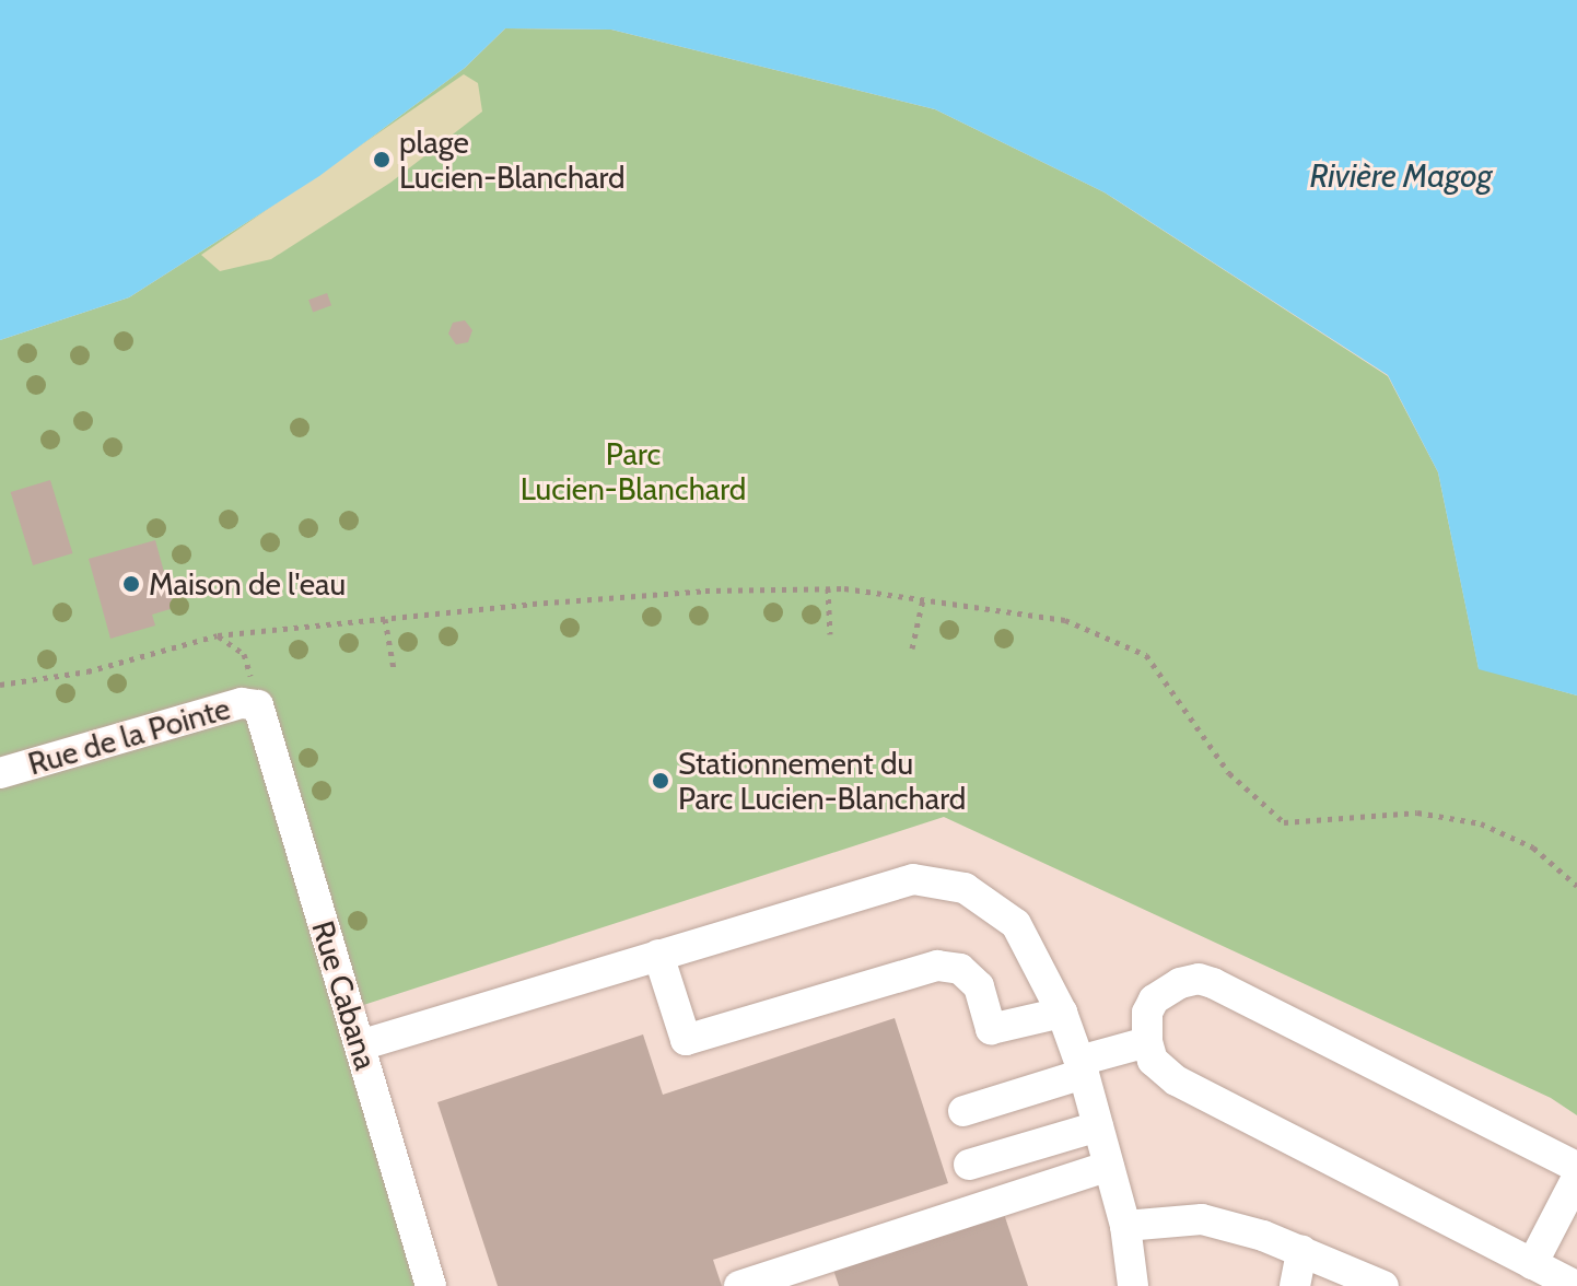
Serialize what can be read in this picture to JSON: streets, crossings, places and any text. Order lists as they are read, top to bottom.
{
  "streets": {
    "street": ["Rue de la Pointe", "Rue Cabana"]
  },
  "crossings": [
    ["Rue de la Pointe", "Rue Cabana"]
  ],
  "water": ["Rivière Magog"],
  "parks": ["Parc Lucien-Blanchard"],
  "places": ["plage Lucien-Blanchard", "Maison de l'eau", "Stationnement du Parc Lucien-Blanchard"]
}
